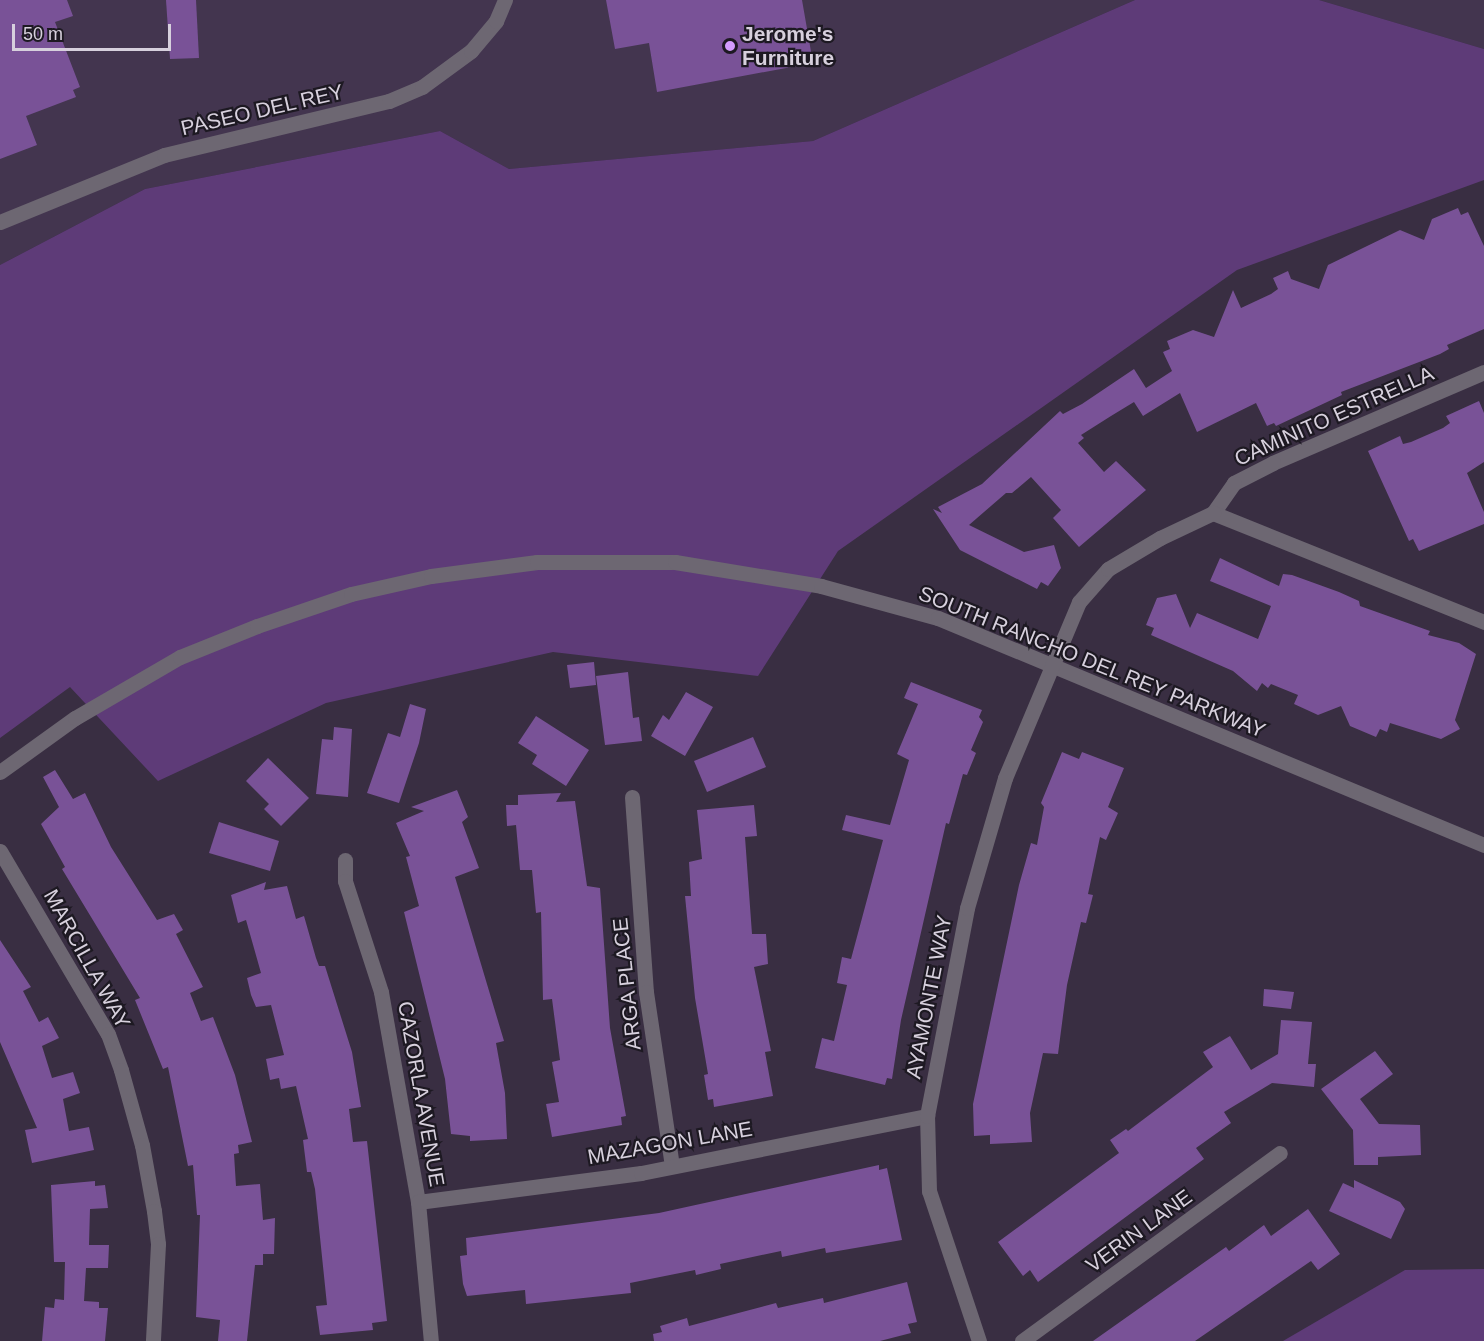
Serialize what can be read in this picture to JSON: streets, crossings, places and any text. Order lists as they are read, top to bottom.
{
  "streets": {
    "street": [
      "PASEO DEL REY",
      "CAMINITO ESTRELLA",
      "SOUTH RANCHO DEL REY PARKWAY",
      "MARCILLA WAY",
      "ARGA PLACE",
      "AYAMONTE WAY",
      "CAZORLA AVENUE",
      "MAZAGON LANE",
      "VERIN LANE"
    ]
  },
  "crossings": [
    ["CAMINITO ESTRELLA", "SOUTH RANCHO DEL REY PARKWAY"],
    ["CAMINITO ESTRELLA", "AYAMONTE WAY"],
    ["SOUTH RANCHO DEL REY PARKWAY", "AYAMONTE WAY"],
    ["ARGA PLACE", "MAZAGON LANE"],
    ["AYAMONTE WAY", "MAZAGON LANE"],
    ["CAZORLA AVENUE", "MAZAGON LANE"]
  ],
  "places": ["Jerome's Furniture"],
  "scale_bar": "50 m"
}
